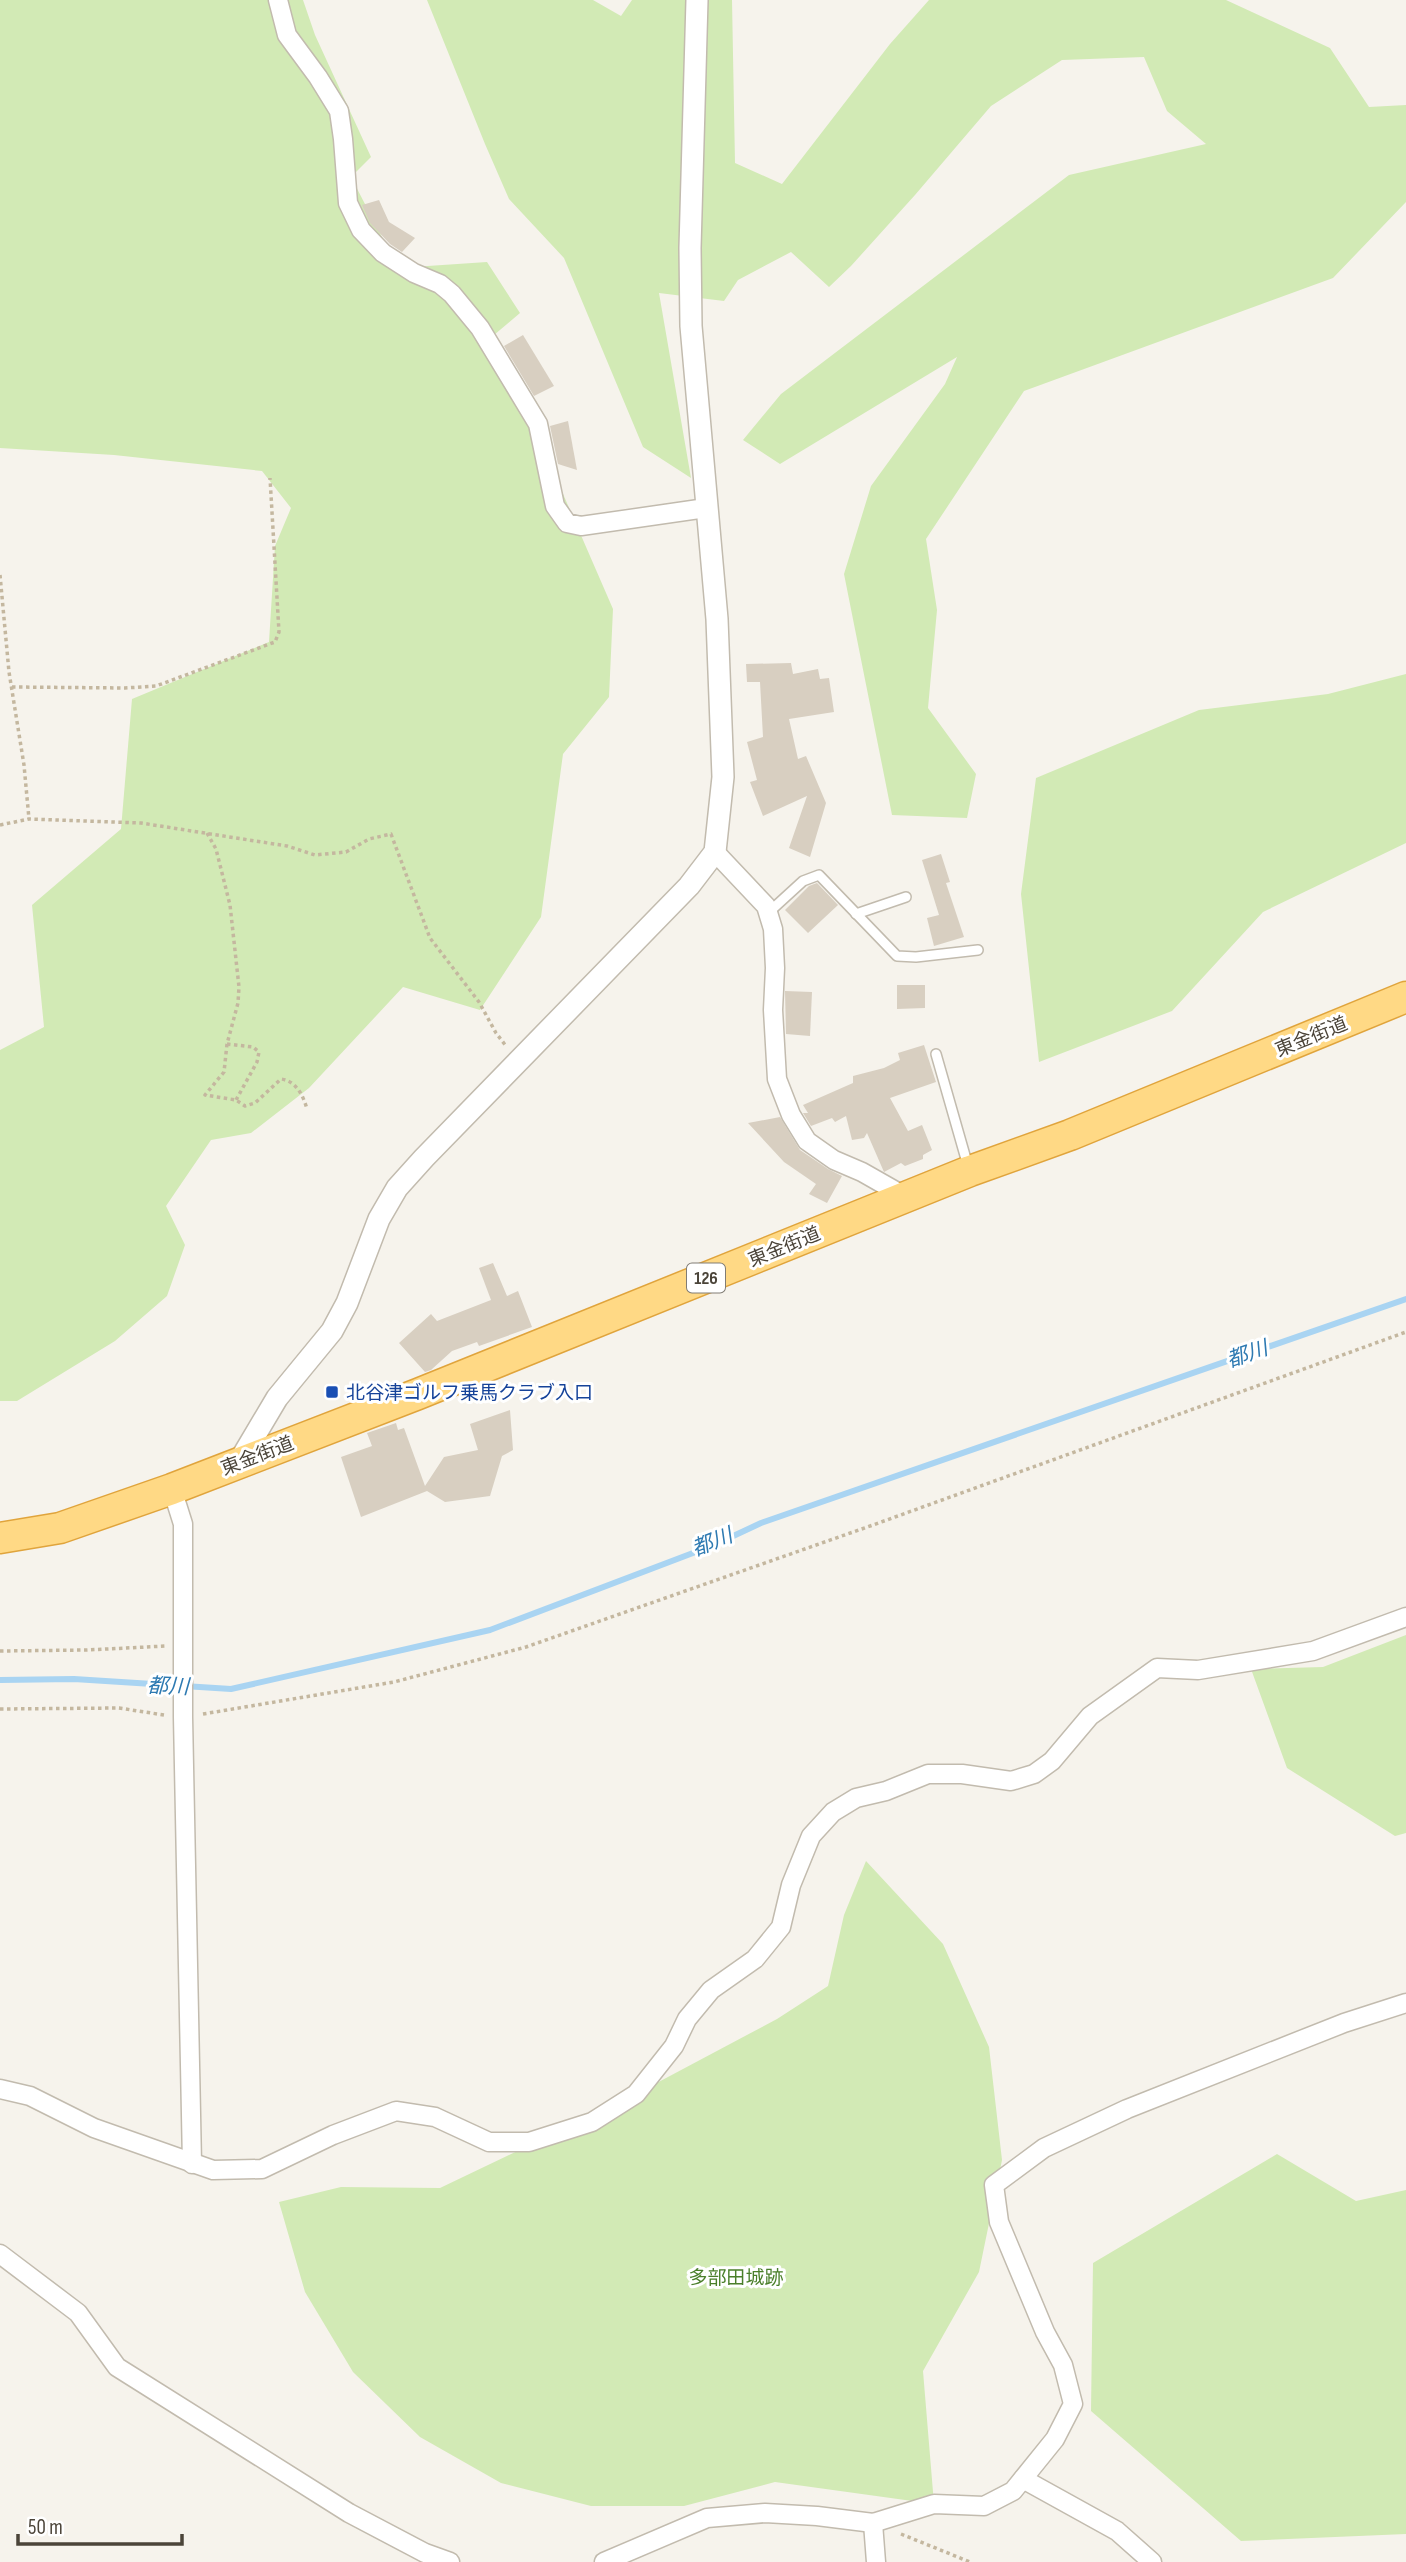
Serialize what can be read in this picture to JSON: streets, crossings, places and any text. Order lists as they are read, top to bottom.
{
  "streets": {
    "highway": ["東金街道", "126"]
  },
  "water": ["都川"],
  "parks": ["多部田城跡"],
  "places": {
    "transit": ["北谷津ゴルフ乗馬クラブ入口"]
  },
  "scale_bar": "50 m"
}
